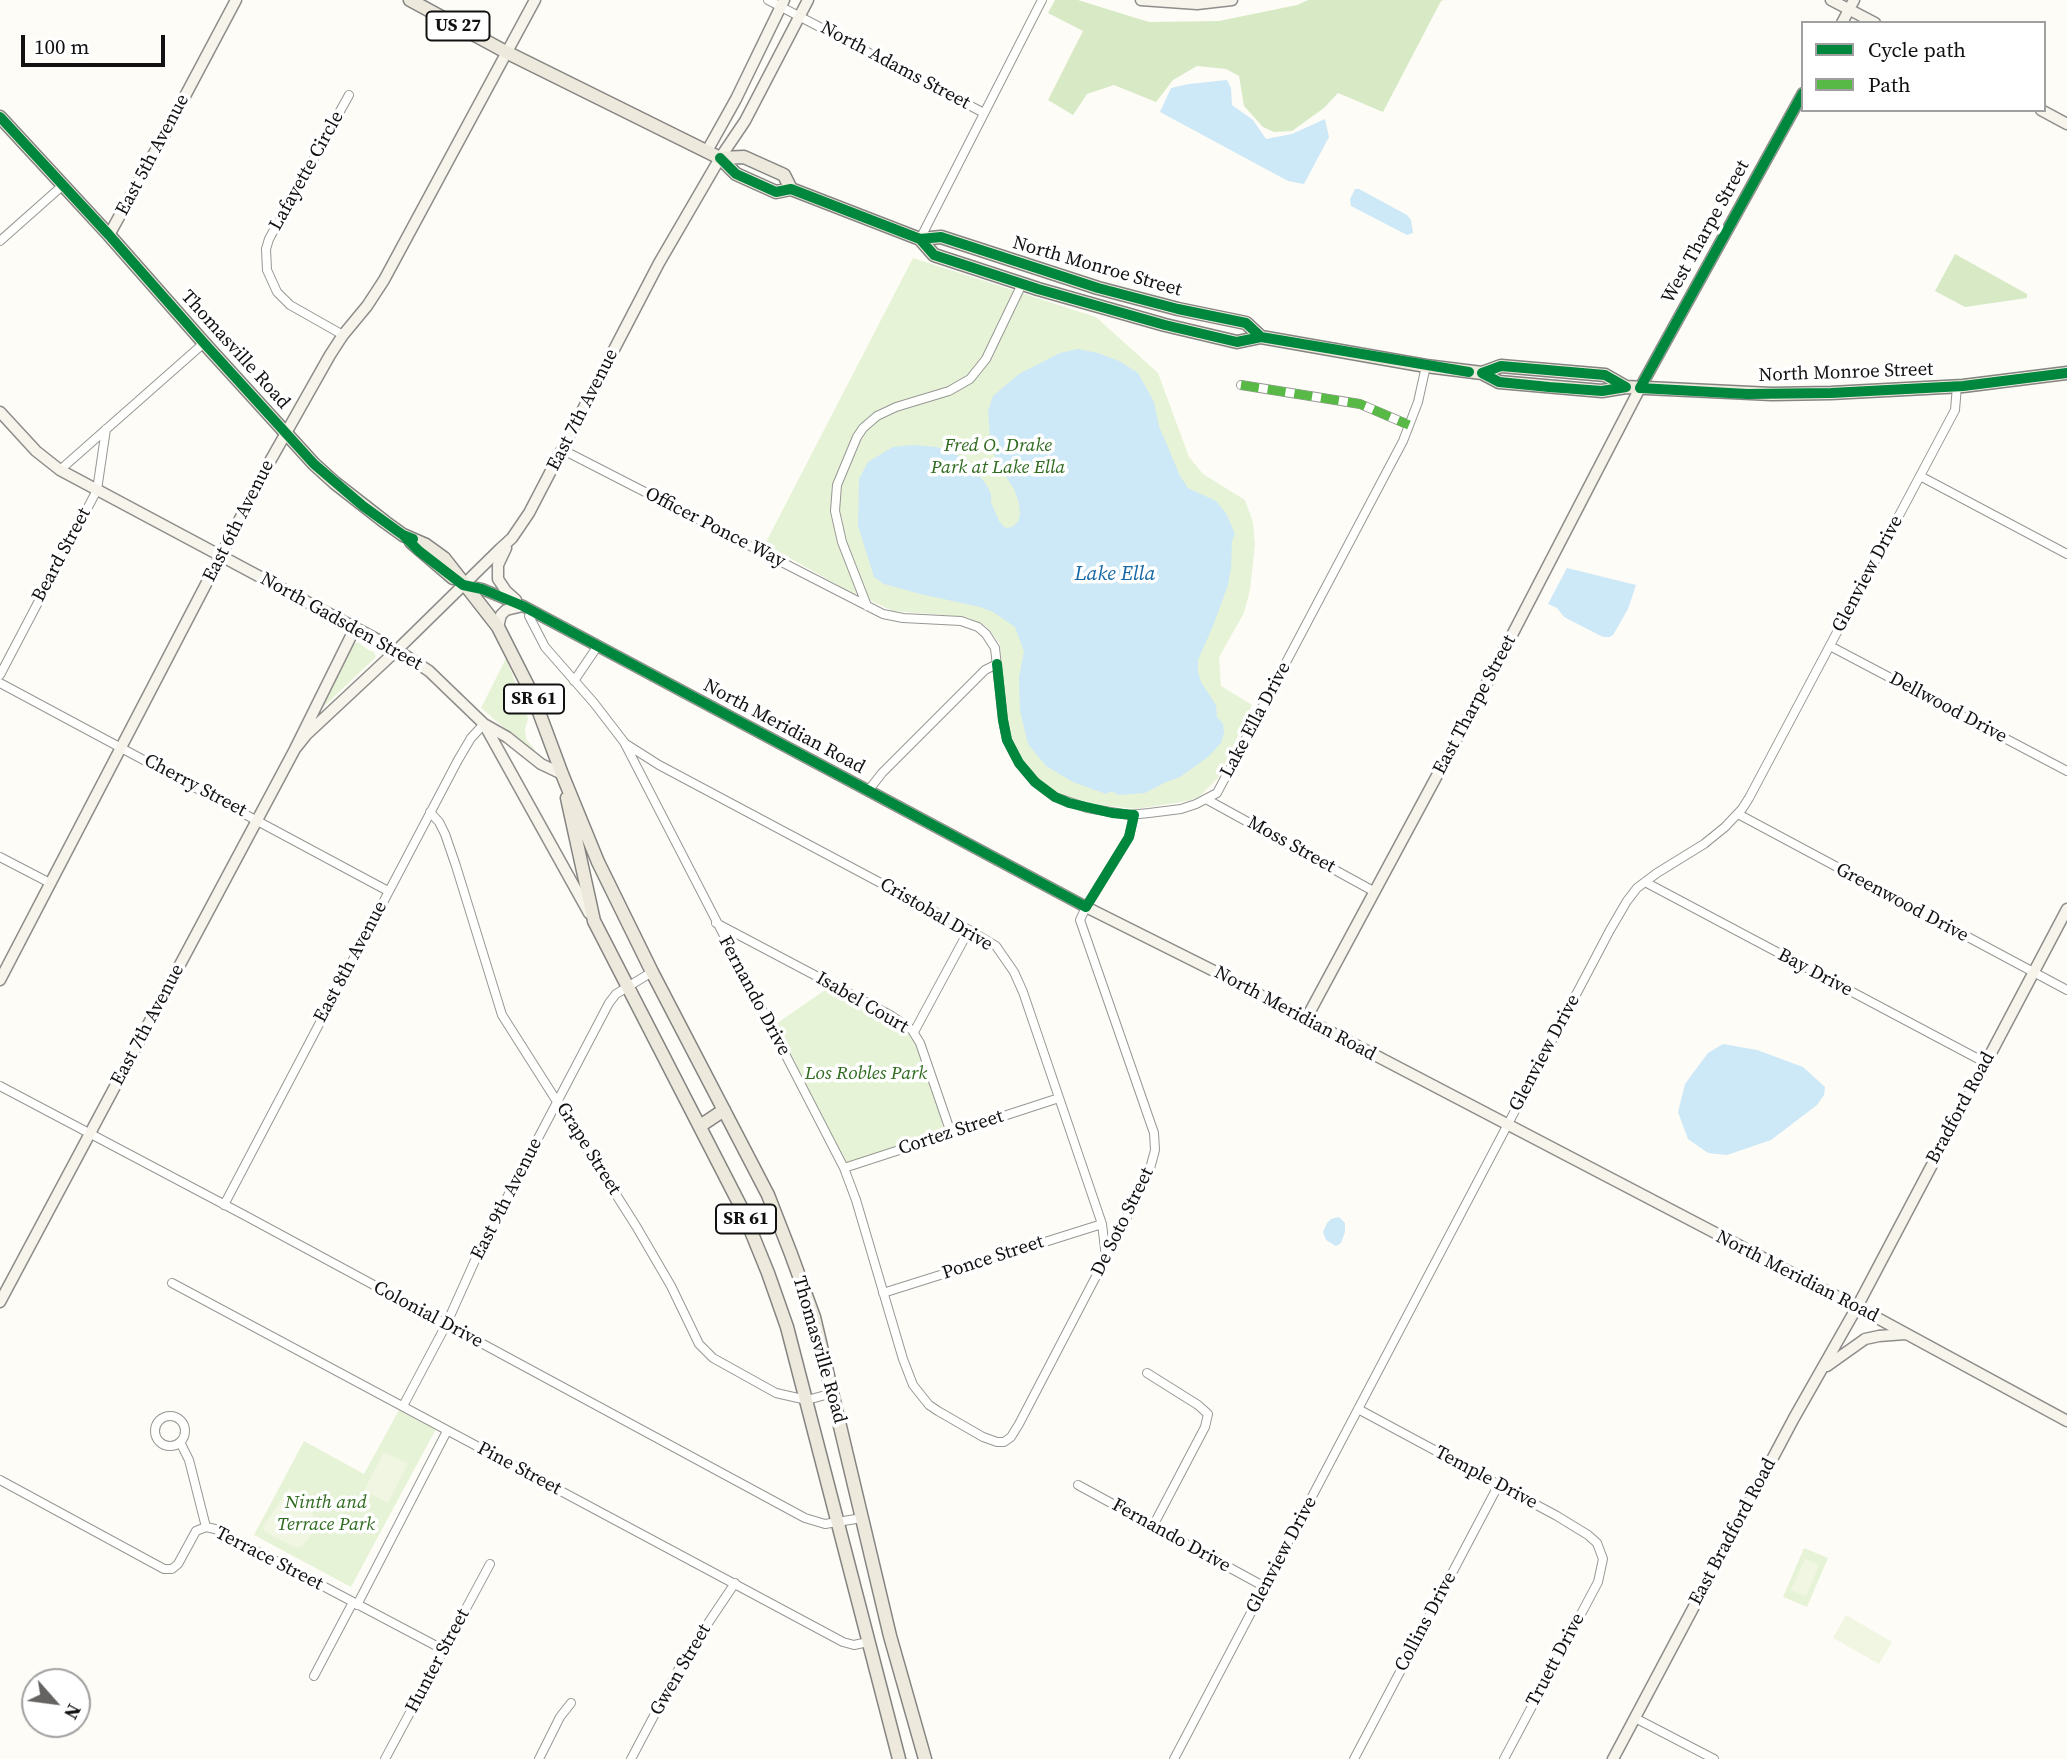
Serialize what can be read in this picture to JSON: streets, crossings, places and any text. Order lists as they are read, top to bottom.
{
  "streets": {
    "main road": [
      "US 27",
      "North Monroe Street",
      "Thomasville Road",
      "SR 61"
    ],
    "street": [
      "North Adams Street",
      "East 5th Avenue",
      "Lafayette Circle",
      "West Tharpe Street",
      "East 7th Avenue",
      "East 6th Avenue",
      "Officer Ponce Way",
      "Beard Street",
      "Glenview Drive",
      "North Gadsden Street",
      "East Tharpe Street",
      "Dellwood Drive",
      "Lake Ella Drive",
      "North Meridian Road",
      "Cherry Street",
      "Moss Street",
      "Greenwood Drive",
      "Cristobal Drive",
      "East 8th Avenue",
      "Bay Drive",
      "Fernando Drive",
      "Isabel Court",
      "Bradford Road",
      "Cortez Street",
      "Grape Street",
      "East 9th Avenue",
      "De Soto Street",
      "Ponce Street",
      "Colonial Drive",
      "Pine Street",
      "Temple Drive",
      "East Bradford Road",
      "Terrace Street",
      "Collins Drive",
      "Truett Drive",
      "Hunter Street",
      "Gwen Street"
    ]
  },
  "crossings": [
    ["North Adams Street", "East 7th Avenue"],
    ["East 5th Avenue", "Thomasville Road"],
    ["Lafayette Circle", "East 6th Avenue"],
    ["West Tharpe Street", "North Monroe Street"],
    ["West Tharpe Street", "East Tharpe Street"],
    ["North Monroe Street", "East 7th Avenue"],
    ["North Monroe Street", "East 6th Avenue"],
    ["North Monroe Street", "Glenview Drive"],
    ["North Monroe Street", "East Tharpe Street"],
    ["North Monroe Street", "Lake Ella Drive"],
    ["Thomasville Road", "East 7th Avenue"],
    ["Thomasville Road", "East 6th Avenue"],
    ["Thomasville Road", "North Gadsden Street"],
    ["Thomasville Road", "North Meridian Road"],
    ["Thomasville Road", "Grape Street"],
    ["Thomasville Road", "East 9th Avenue"],
    ["Thomasville Road", "Colonial Drive"],
    ["Thomasville Road", "Pine Street"],
    ["East 7th Avenue", "Officer Ponce Way"],
    ["East 7th Avenue", "North Gadsden Street"],
    ["East 7th Avenue", "North Meridian Road"],
    ["East 7th Avenue", "Cherry Street"],
    ["East 7th Avenue", "Colonial Drive"],
    ["East 6th Avenue", "North Gadsden Street"],
    ["East 6th Avenue", "Cherry Street"],
    ["Beard Street", "North Gadsden Street"],
    ["Glenview Drive", "Dellwood Drive"],
    ["Glenview Drive", "North Meridian Road"],
    ["Glenview Drive", "Greenwood Drive"],
    ["Glenview Drive", "Bay Drive"],
    ["Glenview Drive", "Fernando Drive"],
    ["Glenview Drive", "Temple Drive"],
    ["North Gadsden Street", "East 8th Avenue"],
    ["East Tharpe Street", "North Meridian Road"],
    ["East Tharpe Street", "Moss Street"],
    ["Lake Ella Drive", "Moss Street"],
    ["North Meridian Road", "Fernando Drive"],
    ["North Meridian Road", "Bradford Road"],
    ["North Meridian Road", "De Soto Street"],
    ["North Meridian Road", "East Bradford Road"],
    ["Cherry Street", "East 8th Avenue"],
    ["Greenwood Drive", "Bradford Road"],
    ["Cristobal Drive", "Fernando Drive"],
    ["Cristobal Drive", "Cortez Street"],
    ["Cristobal Drive", "De Soto Street"],
    ["Cristobal Drive", "Ponce Street"],
    ["East 8th Avenue", "Grape Street"],
    ["East 8th Avenue", "Colonial Drive"],
    ["Bay Drive", "Bradford Road"],
    ["Fernando Drive", "Isabel Court"],
    ["Fernando Drive", "Cortez Street"],
    ["Fernando Drive", "De Soto Street"],
    ["Fernando Drive", "Ponce Street"],
    ["Isabel Court", "Cortez Street"],
    ["Bradford Road", "East Bradford Road"],
    ["Grape Street", "East 9th Avenue"],
    ["East 9th Avenue", "Colonial Drive"],
    ["East 9th Avenue", "Pine Street"],
    ["Pine Street", "Gwen Street"],
    ["Temple Drive", "Collins Drive"],
    ["Temple Drive", "Truett Drive"],
    ["Terrace Street", "Hunter Street"]
  ],
  "water": ["Lake Ella"],
  "parks": ["Fred O. Drake Park at Lake Ella", "Los Robles Park", "Ninth and Terrace Park"],
  "legend": ["Cycle path", "Path"],
  "scale_bar": "100 m",
  "north": "bottom right"
}
